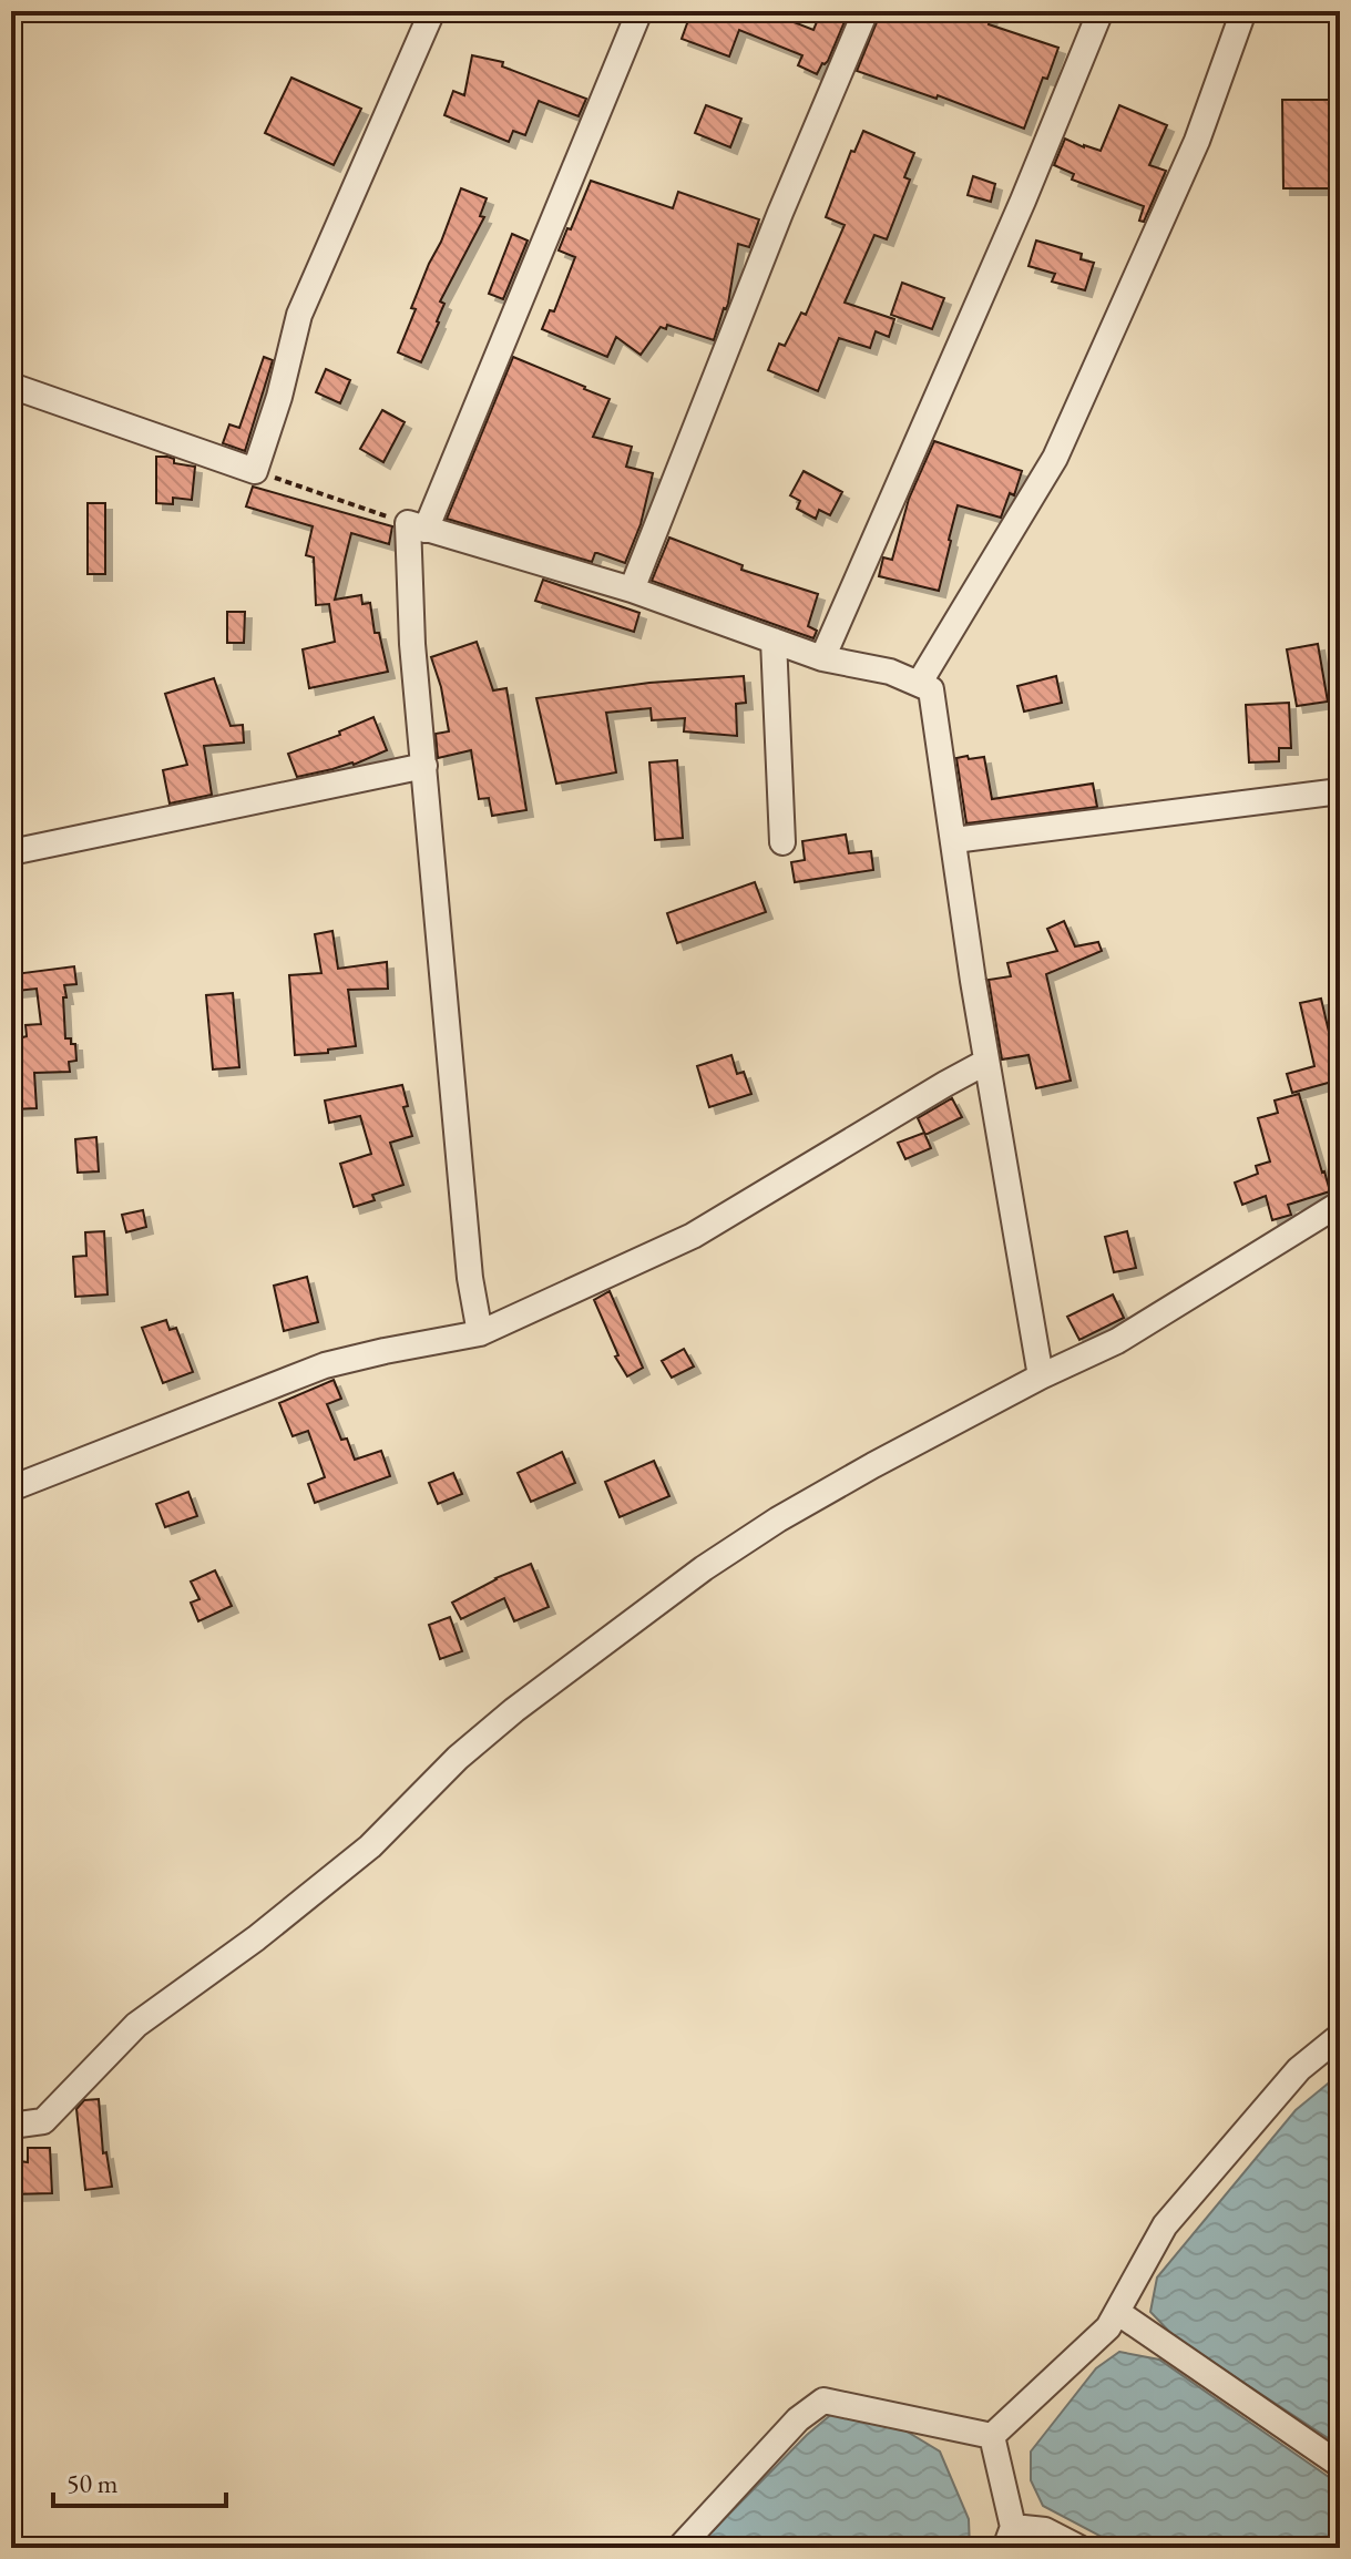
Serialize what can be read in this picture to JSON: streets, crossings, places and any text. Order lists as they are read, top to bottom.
{
  "scale_bar": "50 m"
}
